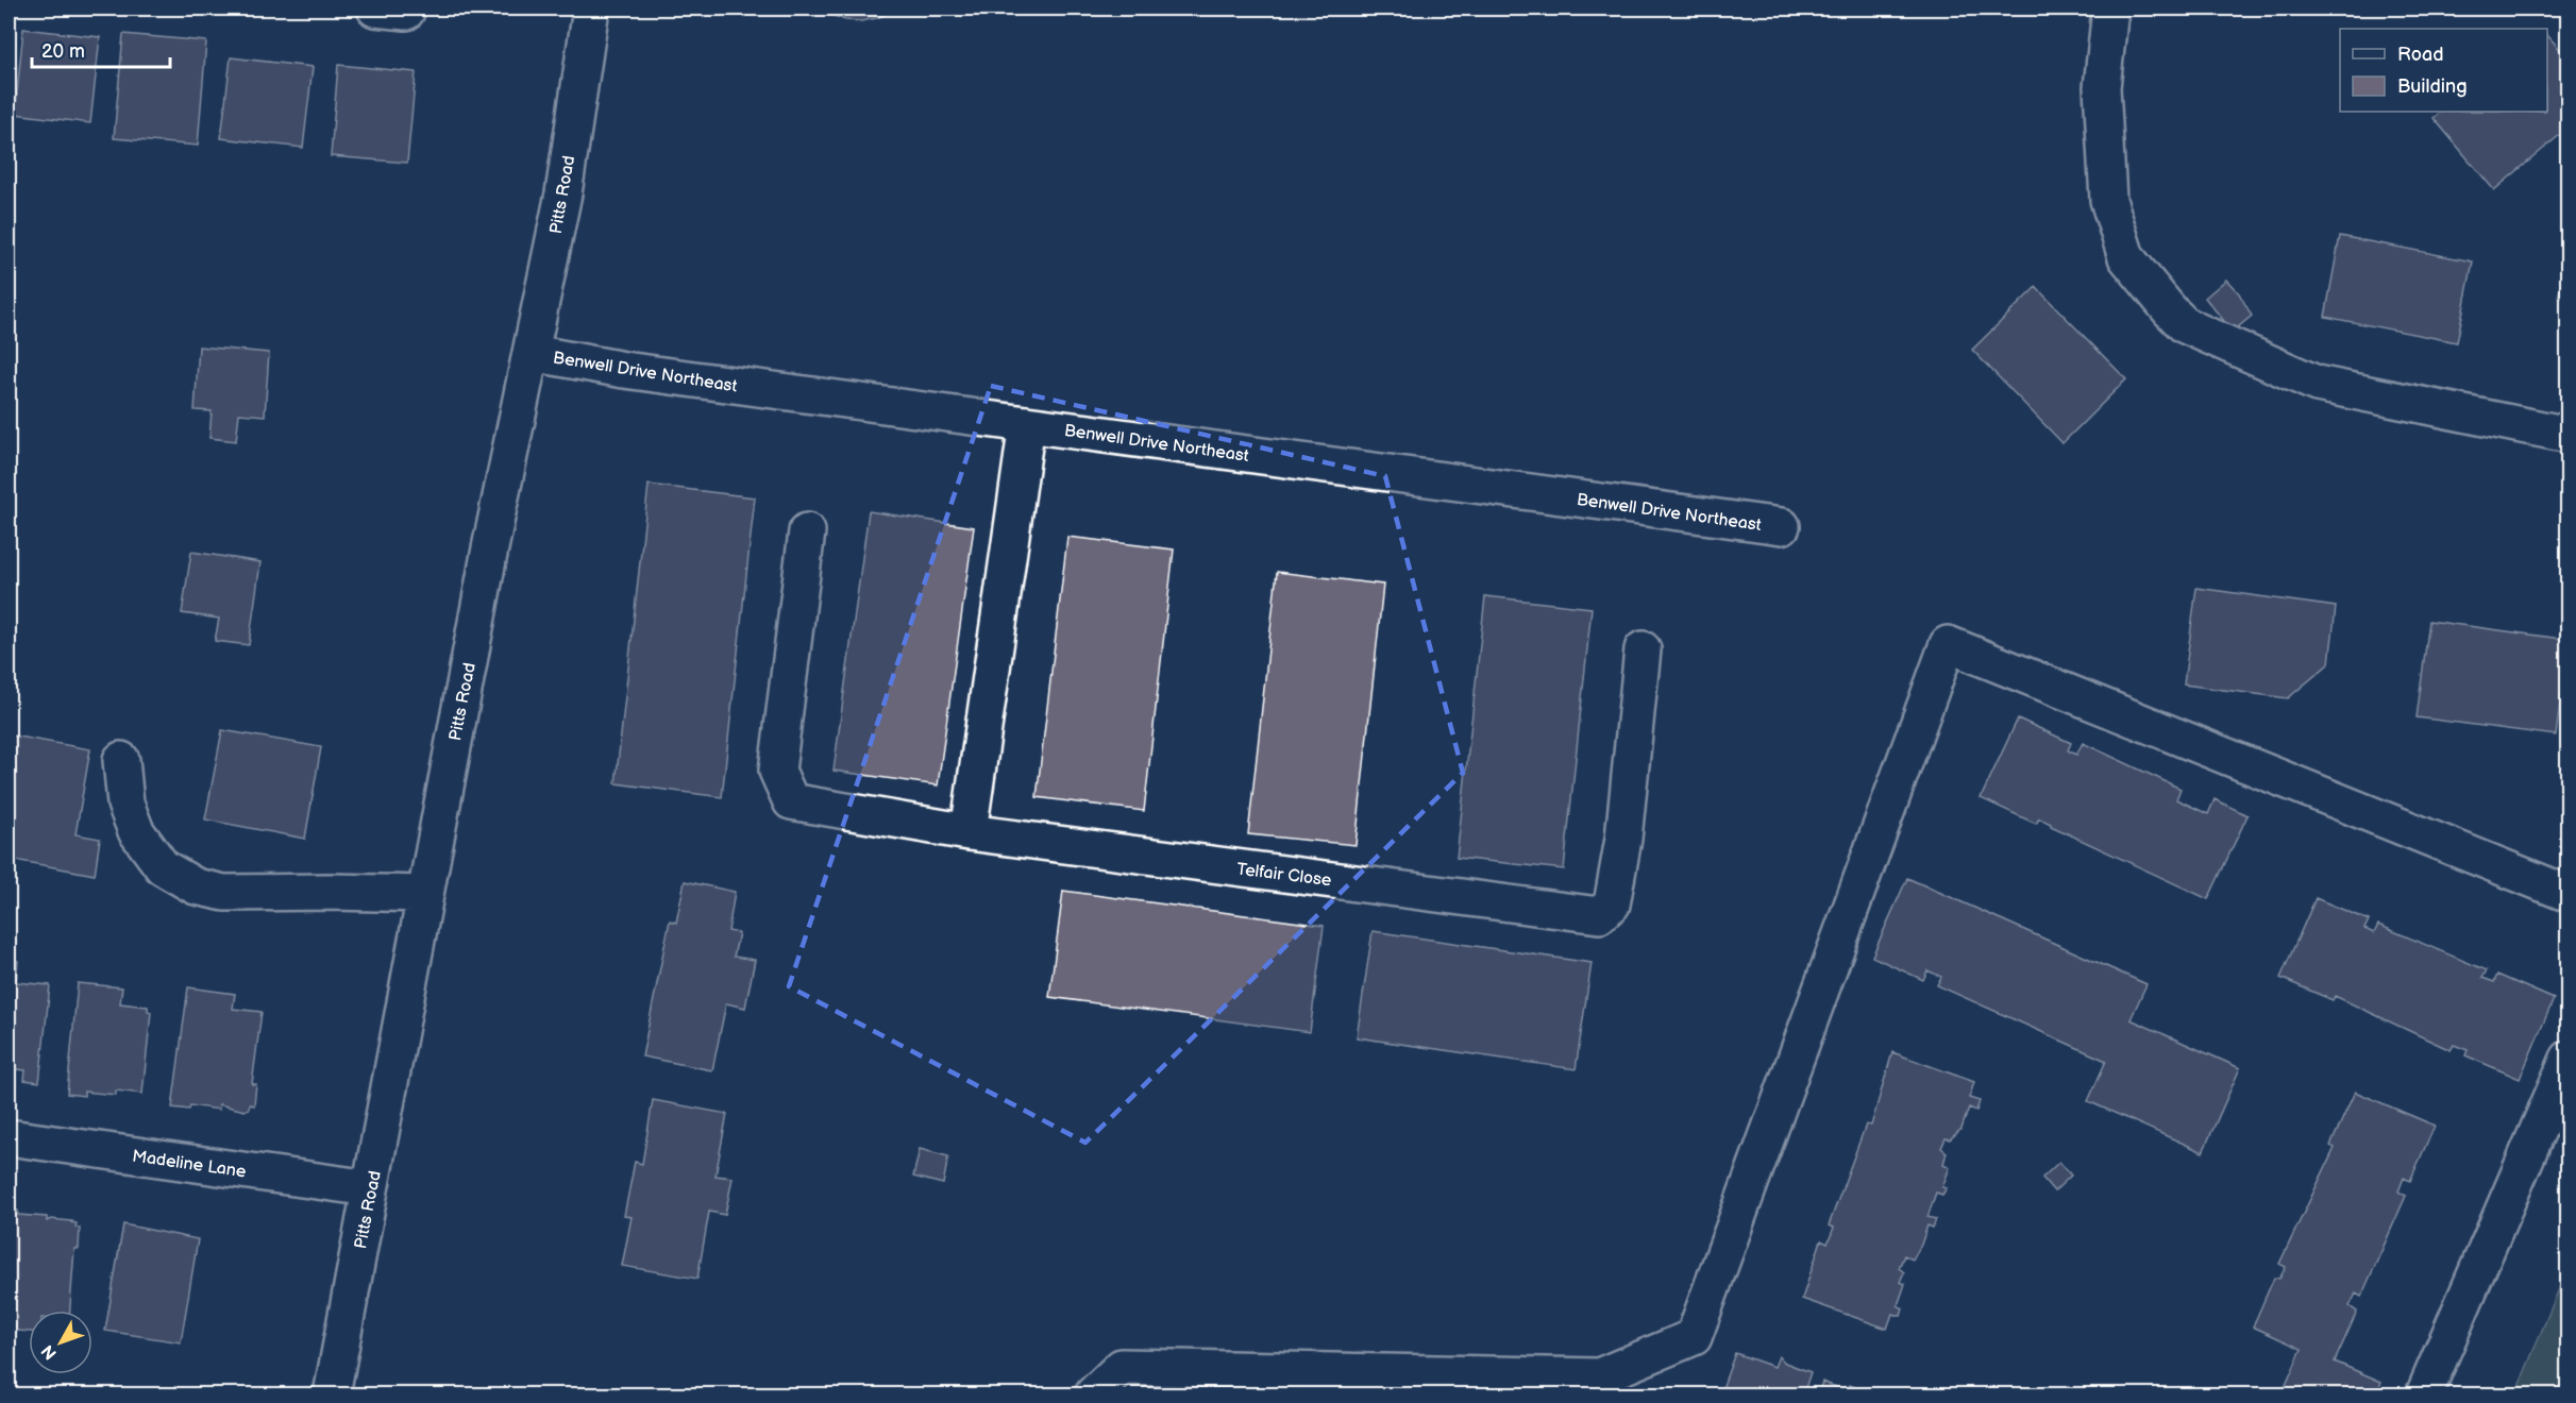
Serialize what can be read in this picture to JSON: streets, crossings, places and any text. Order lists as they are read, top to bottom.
{
  "streets": {
    "street": [
      "Pitts Road",
      "Benwell Drive Northeast",
      "Telfair Close",
      "Madeline Lane"
    ]
  },
  "crossings": [
    ["Pitts Road", "Benwell Drive Northeast"],
    ["Pitts Road", "Madeline Lane"]
  ],
  "legend": ["Road", "Building"],
  "scale_bar": "20 m",
  "north": "bottom left"
}
